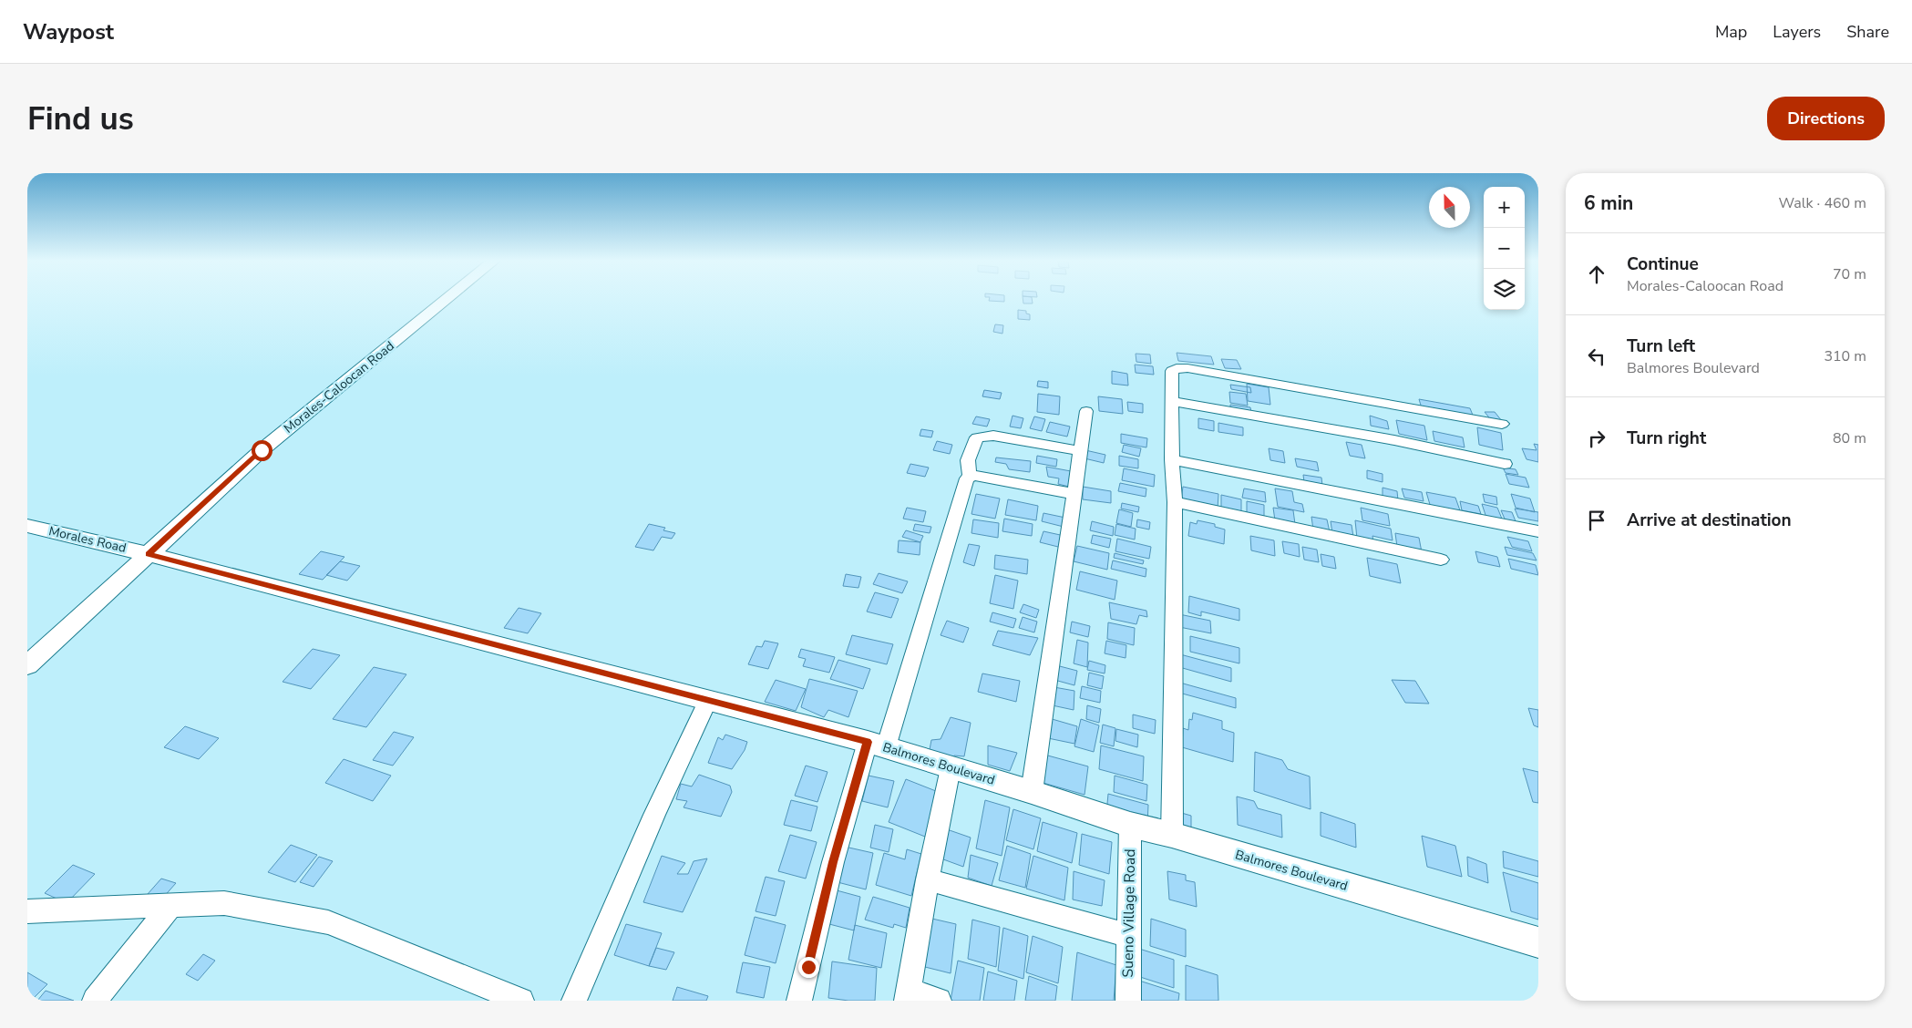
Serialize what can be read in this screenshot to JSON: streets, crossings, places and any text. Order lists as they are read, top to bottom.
{
  "streets": {
    "street": [
      "Morales-Caloocan Road",
      "Morales Road",
      "Balmores Boulevard",
      "Sueno Village Road"
    ]
  },
  "crossings": [
    ["Morales-Caloocan Road", "Morales Road"],
    ["Morales-Caloocan Road", "Balmores Boulevard"],
    ["Morales Road", "Balmores Boulevard"],
    ["Balmores Boulevard", "Sueno Village Road"]
  ],
  "north": "top",
  "page": {
    "header": "Waypost",
    "nav": ["Map", "Layers", "Share"],
    "buttons": "Directions",
    "title": "Find us",
    "heading": ["6 min", "Walk · 460 m"],
    "map_buttons": ["+", "−"],
    "list": [
      ["Continue", "Morales-Caloocan Road", "70 m"],
      ["Turn left", "Balmores Boulevard", "310 m"],
      ["Turn right", "80 m"],
      "Arrive at destination"
    ]
  }
}
